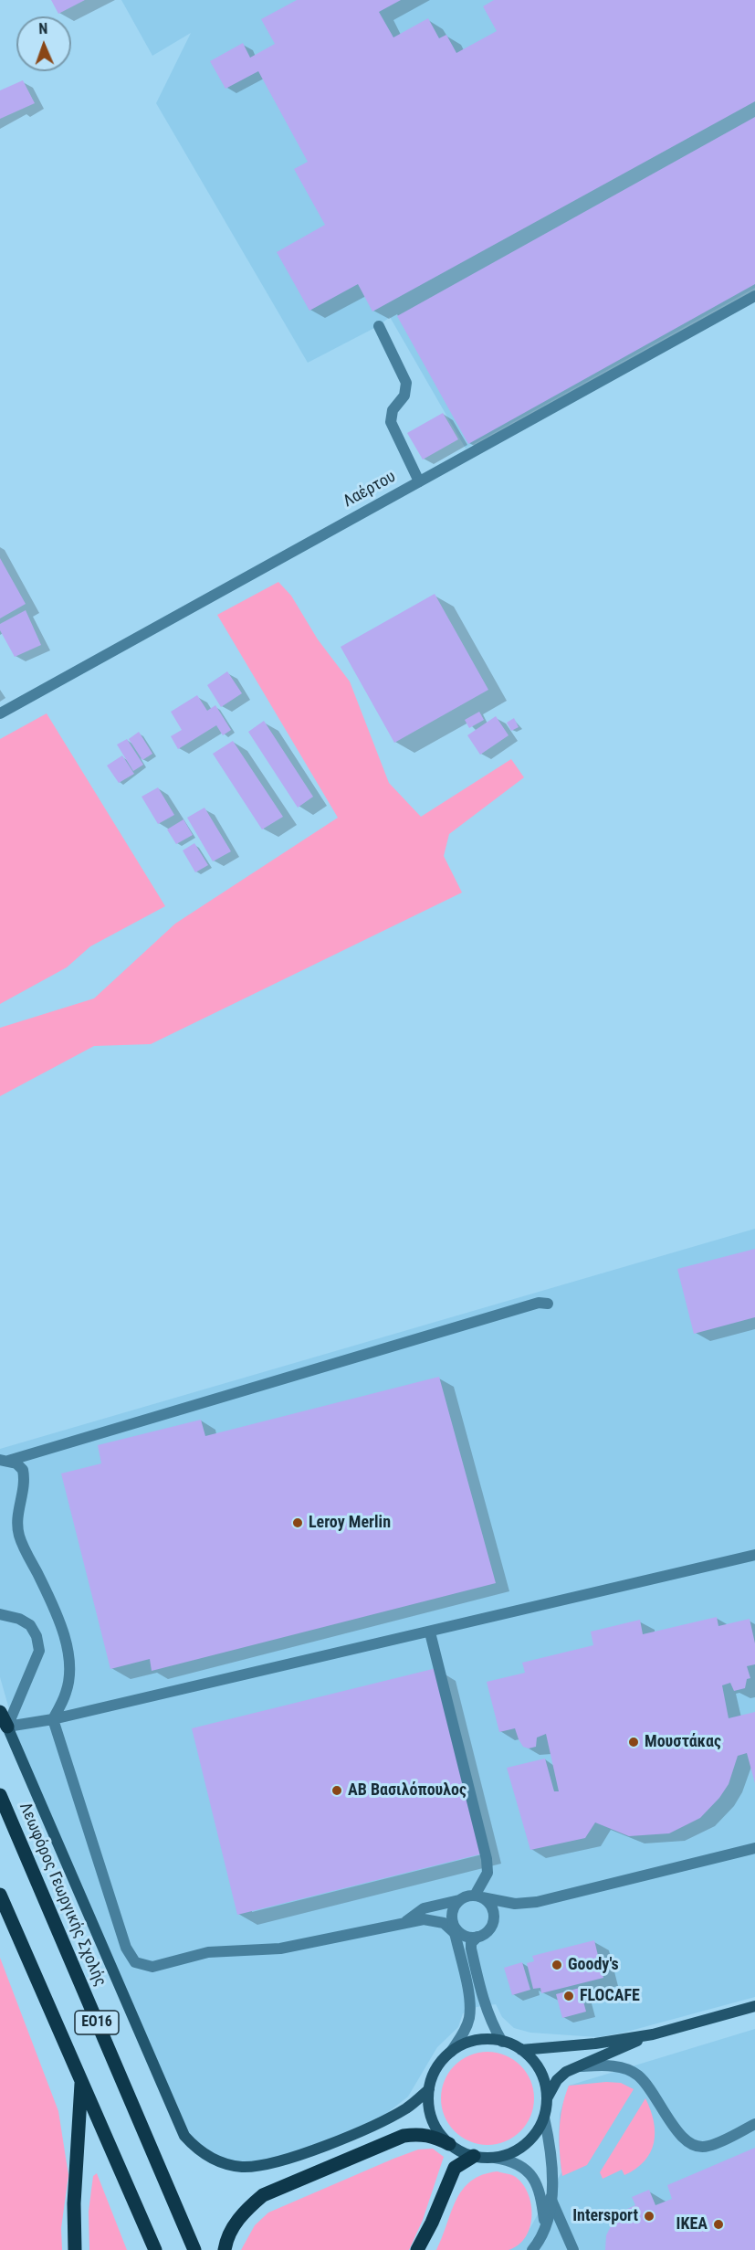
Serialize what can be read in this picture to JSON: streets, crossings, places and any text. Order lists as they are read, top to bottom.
{
  "streets": {
    "main road": ["Λεωφόρος Γεωργικής Σχολής", "ΕΟ16"],
    "street": ["Λαέρτου"]
  },
  "places": [
    "Leroy Merlin",
    "Μουστάκας",
    "ΑΒ Βασιλόπουλος",
    "Goody's",
    "FLOCAFE",
    "Intersport",
    "ΙΚΕΑ"
  ],
  "north": "top"
}
